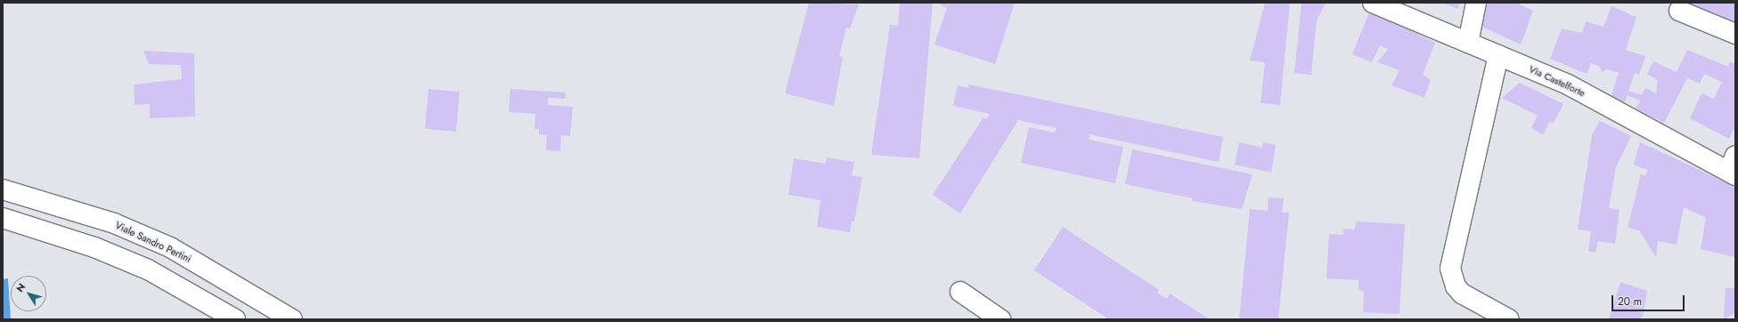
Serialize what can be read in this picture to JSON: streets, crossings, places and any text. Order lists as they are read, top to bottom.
{
  "streets": {
    "street": ["Via Castelforte", "Viale Sandro Pertini"]
  },
  "scale_bar": "20 m",
  "north": "top left"
}
